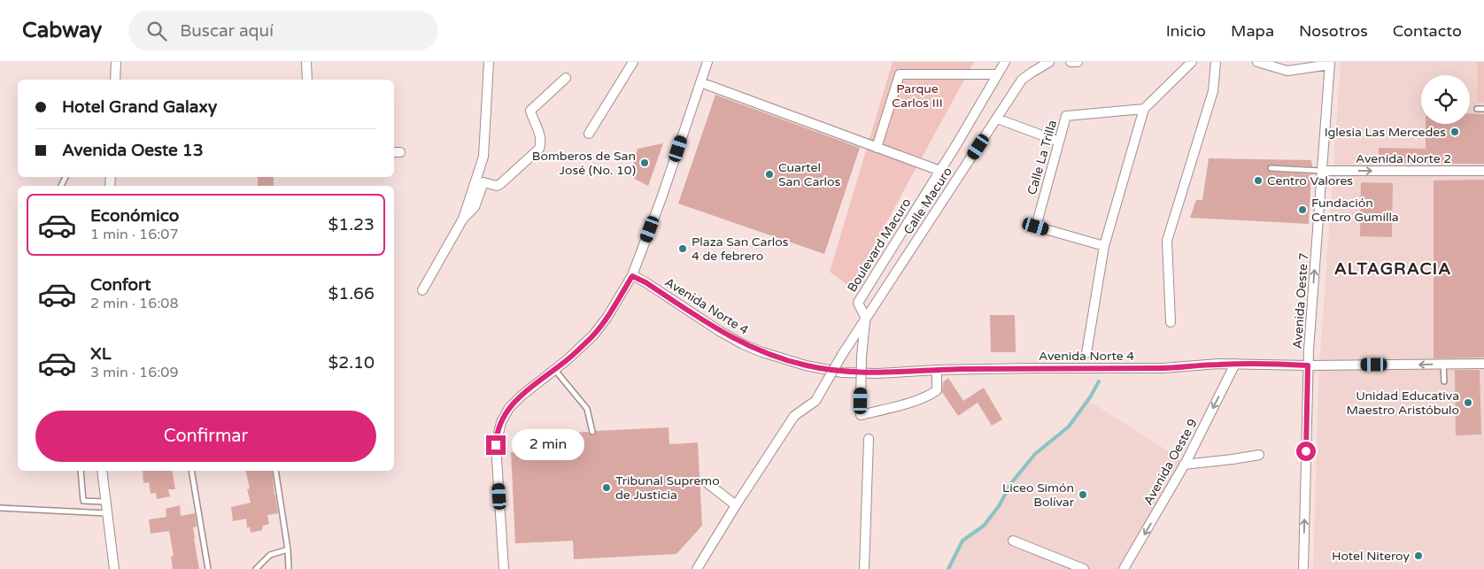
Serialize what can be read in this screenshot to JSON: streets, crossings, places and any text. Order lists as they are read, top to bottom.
{
  "streets": {
    "street": [
      "Calle La Trilla",
      "Avenida Norte 2",
      "Calle Macuro",
      "Boulevard Macuro",
      "Avenida Oeste 7",
      "Avenida Norte 4",
      "Avenida Oeste 9"
    ]
  },
  "crossings": [
    ["Avenida Norte 2", "Avenida Oeste 7"],
    ["Calle Macuro", "Boulevard Macuro"],
    ["Avenida Oeste 7", "Avenida Norte 4"],
    ["Avenida Norte 4", "Avenida Oeste 9"]
  ],
  "one_way": ["Avenida Norte 2", "Avenida Oeste 7", "Avenida Oeste 9"],
  "districts": ["ALTAGRACIA"],
  "parks": ["Parque Carlos III"],
  "places": [
    "Iglesia Las Mercedes",
    "Bomberos de San José (No. 10)",
    "Cuartel San Carlos",
    "Centro Valores",
    "Fundación Centro Gumilla",
    "Plaza San Carlos 4 de febrero",
    "Unidad Educativa Maestro Aristóbulo",
    "Tribunal Supremo de Justicia",
    "Liceo Simón Bolívar",
    "Hotel Niteroy"
  ],
  "page": {
    "header": "Cabway",
    "search": "Buscar aquí",
    "nav": [
      "Inicio",
      "Mapa",
      "Nosotros",
      "Contacto"
    ],
    "banner": ["Hotel Grand Galaxy", "Avenida Oeste 13"],
    "list": [
      {
        "name": "Económico",
        "note": "1 min · 16:07",
        "value": "$1.23"
      },
      {
        "name": "Confort",
        "note": "2 min · 16:08",
        "value": "$1.66"
      },
      {
        "name": "XL",
        "note": "3 min · 16:09",
        "value": "$2.10"
      }
    ],
    "buttons": "Confirmar",
    "bubble": "2 min"
  }
}
